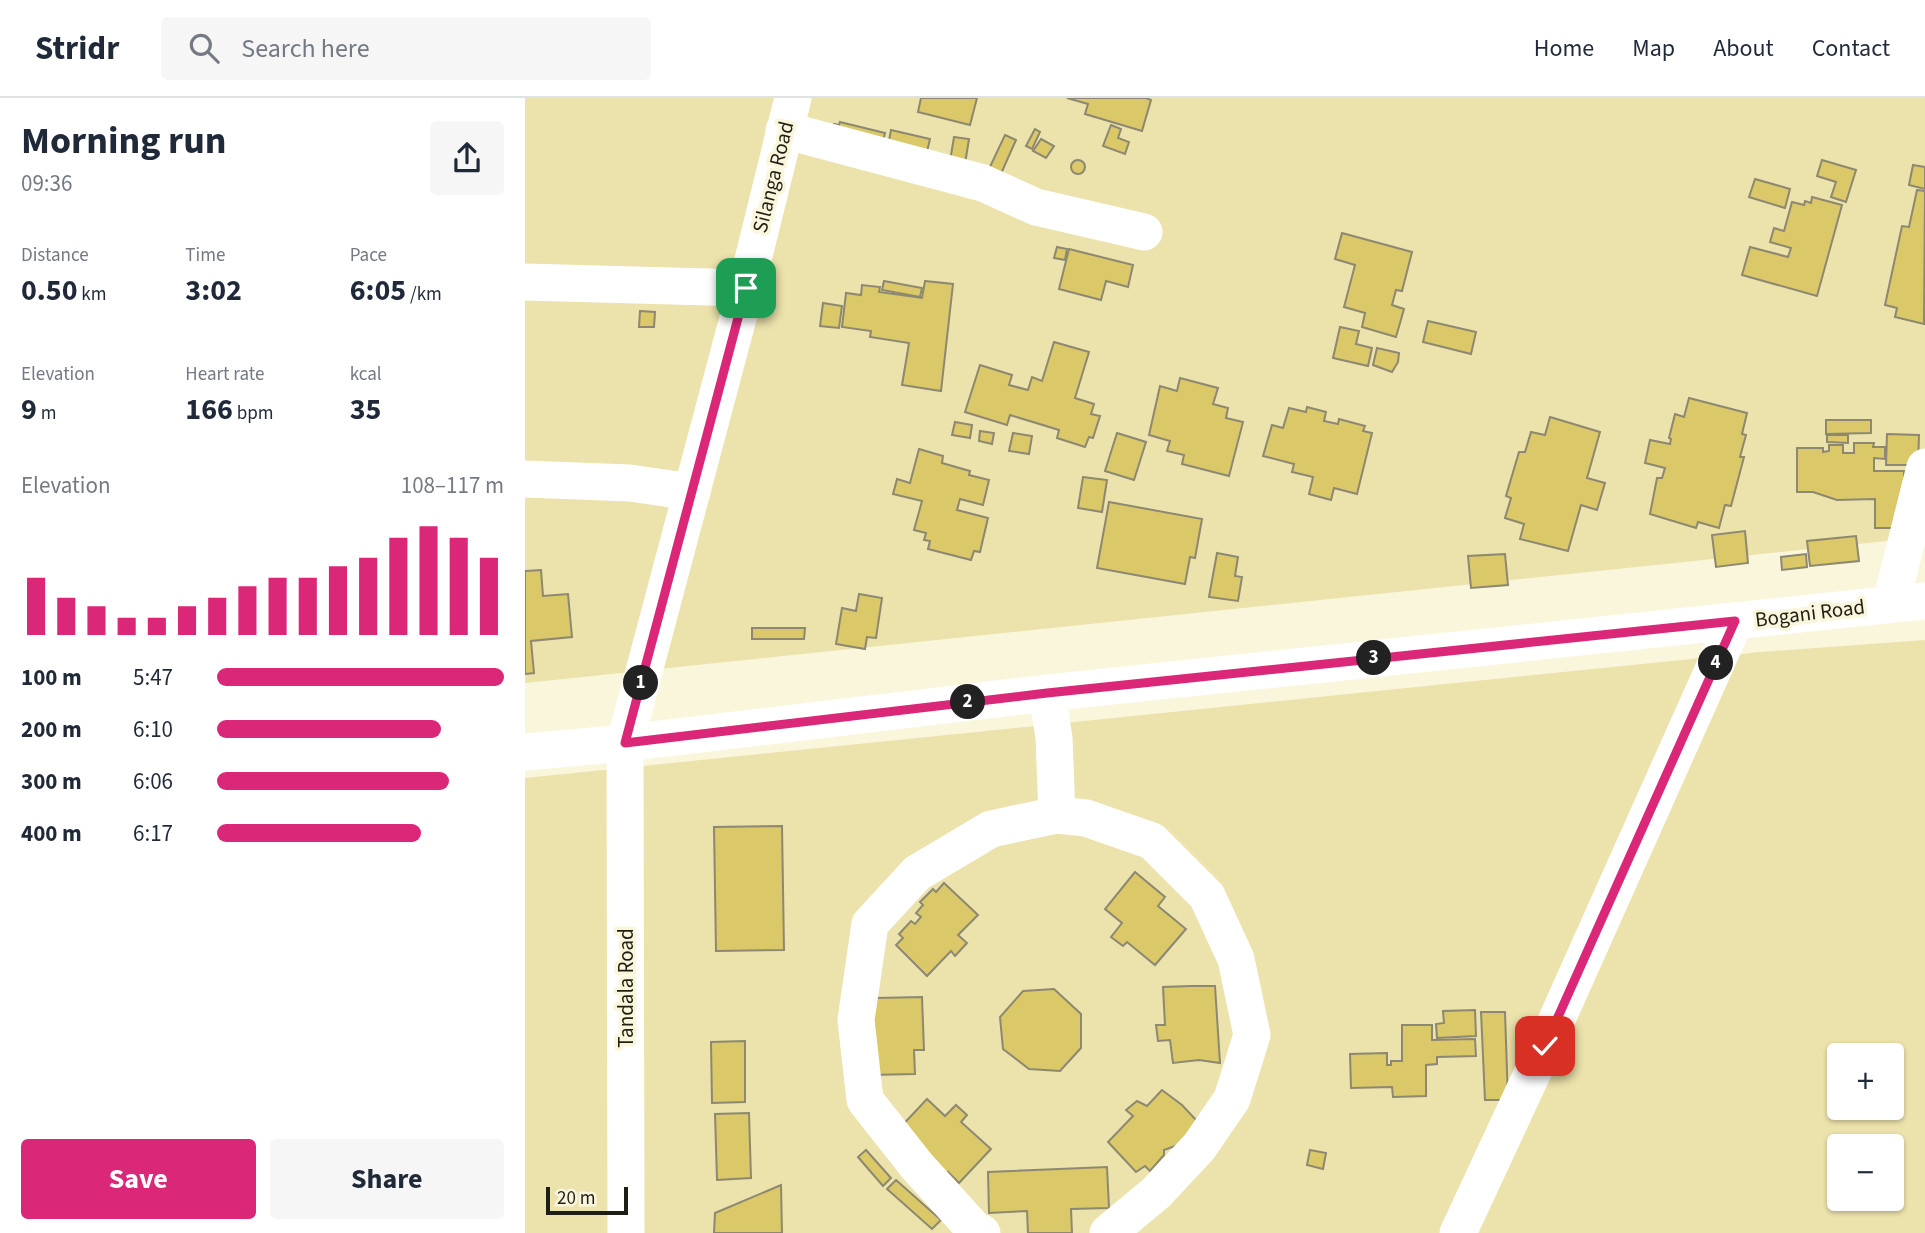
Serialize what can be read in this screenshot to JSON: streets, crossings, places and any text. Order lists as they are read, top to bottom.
{
  "streets": {
    "street": ["Silanga Road", "Bogani Road", "Tandala Road"]
  },
  "crossings": [
    ["Silanga Road", "Bogani Road"],
    ["Silanga Road", "Tandala Road"],
    ["Bogani Road", "Tandala Road"]
  ],
  "scale_bar": "20 m",
  "page": {
    "header": "Stridr",
    "search": "Search here",
    "nav": [
      "Home",
      "Map",
      "About",
      "Contact"
    ],
    "heading": ["Morning run", "09:36"],
    "stats": [
      ["Distance", "0.50 km"],
      ["Time", "3:02"],
      ["Pace", "6:05 /km"],
      ["Elevation", "9 m"],
      ["Heart rate", "166 bpm"],
      ["kcal", "35"]
    ],
    "chart": ["Elevation", "108–117 m"],
    "pins": [
      "3",
      "4",
      "1",
      "2"
    ],
    "list": [
      {
        "name": "100 m",
        "note": "5:47"
      },
      {
        "name": "200 m",
        "note": "6:10"
      },
      {
        "name": "300 m",
        "note": "6:06"
      },
      {
        "name": "400 m",
        "note": "6:17"
      }
    ],
    "map_buttons": ["+", "−"],
    "buttons": ["Save", "Share"],
    "scale": "20 m"
  }
}
